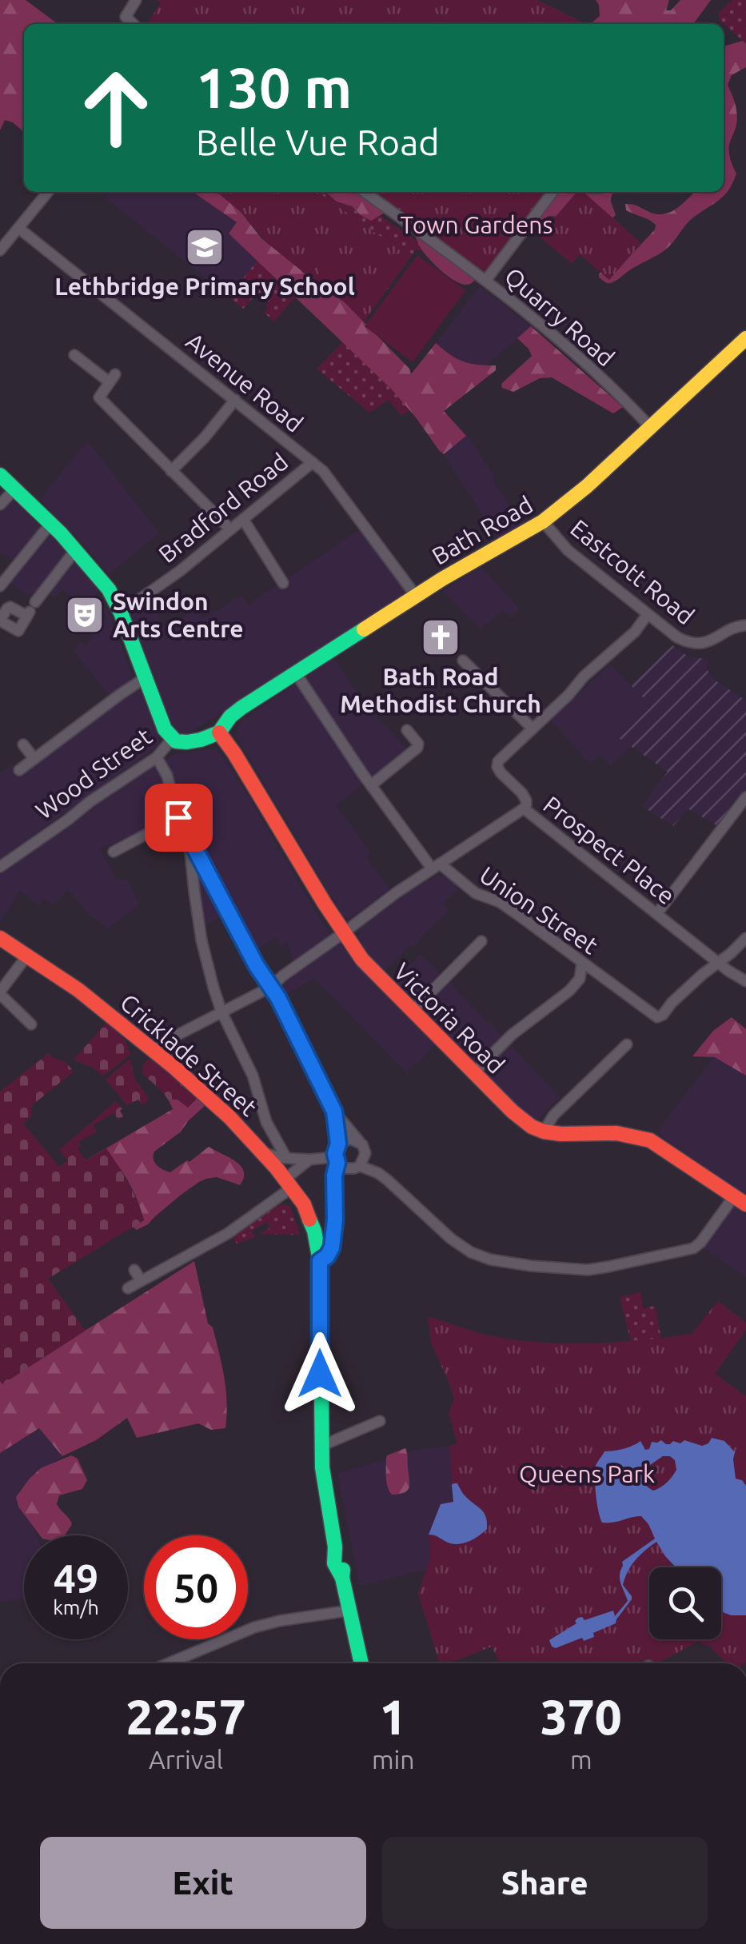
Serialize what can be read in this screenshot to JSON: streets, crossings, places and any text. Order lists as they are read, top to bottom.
{
  "streets": {
    "main road": ["Bath Road", "Victoria Road", "Cricklade Street"],
    "street": [
      "Quarry Road",
      "Avenue Road",
      "Bradford Road",
      "Eastcott Road",
      "Wood Street",
      "Prospect Place",
      "Union Street"
    ]
  },
  "crossings": [
    ["Quarry Road", "Bath Road"],
    ["Avenue Road", "Bradford Road"],
    ["Avenue Road", "Bath Road"],
    ["Bath Road", "Eastcott Road"],
    ["Bath Road", "Victoria Road"],
    ["Prospect Place", "Union Street"],
    ["Prospect Place", "Victoria Road"]
  ],
  "parks": ["Town Gardens", "Queens Park"],
  "places": {
    "school or university": ["Lethbridge Primary School"],
    "theatre": ["Swindon Arts Centre"],
    "church": ["Bath Road Methodist Church"]
  },
  "page": {
    "turn": ["130 m", "Belle Vue Road"],
    "speed": "49 km/h",
    "limit": "50",
    "eta": [
      "22:57",
      "Arrival",
      "1",
      "min",
      "370",
      "m"
    ],
    "buttons": ["Exit", "Share"]
  }
}
